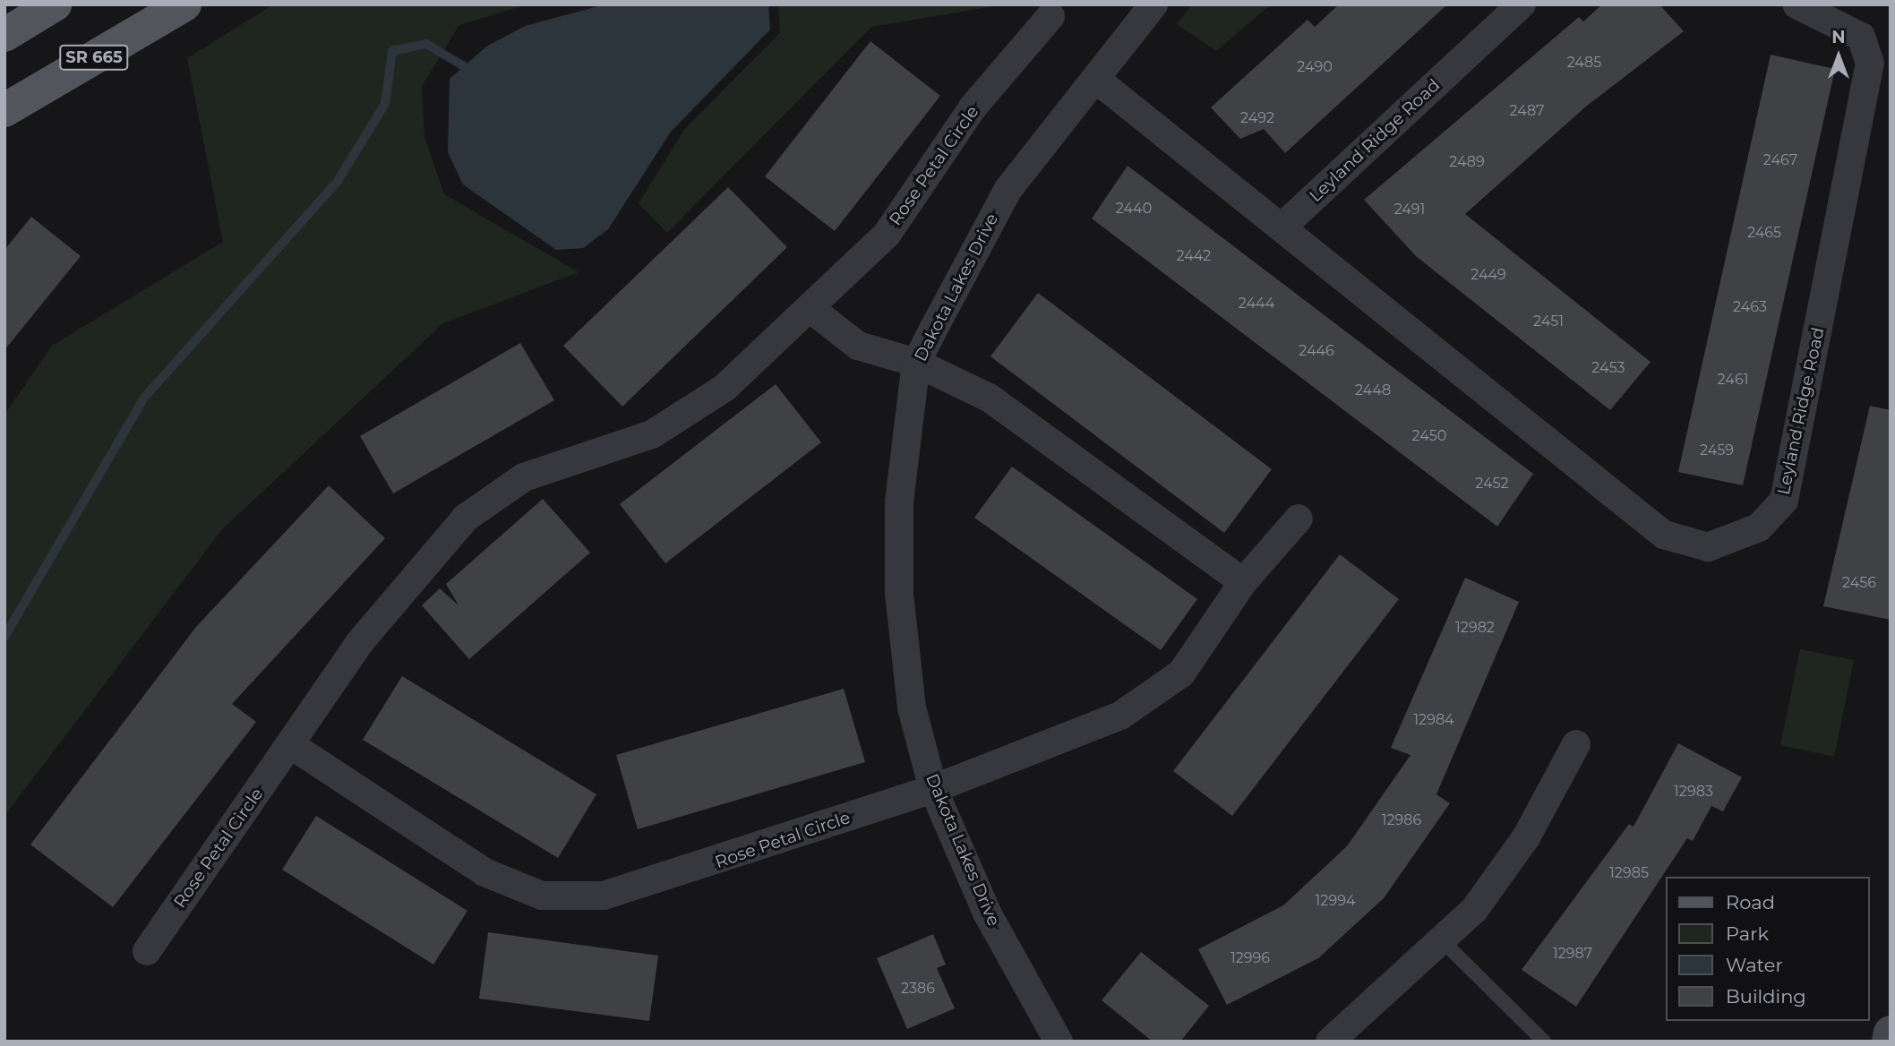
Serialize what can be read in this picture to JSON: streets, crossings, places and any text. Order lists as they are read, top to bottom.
{
  "streets": {
    "main road": ["SR 665"],
    "street": ["Leyland Ridge Road", "Rose Petal Circle", "Dakota Lakes Drive"]
  },
  "crossings": [
    ["Leyland Ridge Road", "Dakota Lakes Drive"],
    ["Rose Petal Circle", "Dakota Lakes Drive"]
  ],
  "house_numbers": [
    "2485",
    "2490",
    "2487",
    "2492",
    "2467",
    "2489",
    "2440",
    "2491",
    "2465",
    "2442",
    "2449",
    "2444",
    "2463",
    "2451",
    "2446",
    "2453",
    "2461",
    "2448",
    "2450",
    "2459",
    "2452",
    "2456",
    "12982",
    "12984",
    "12983",
    "12986",
    "12985",
    "12994",
    "12987",
    "12996",
    "2386"
  ],
  "legend": [
    "Road",
    "Park",
    "Water",
    "Building"
  ],
  "north": "top"
}
